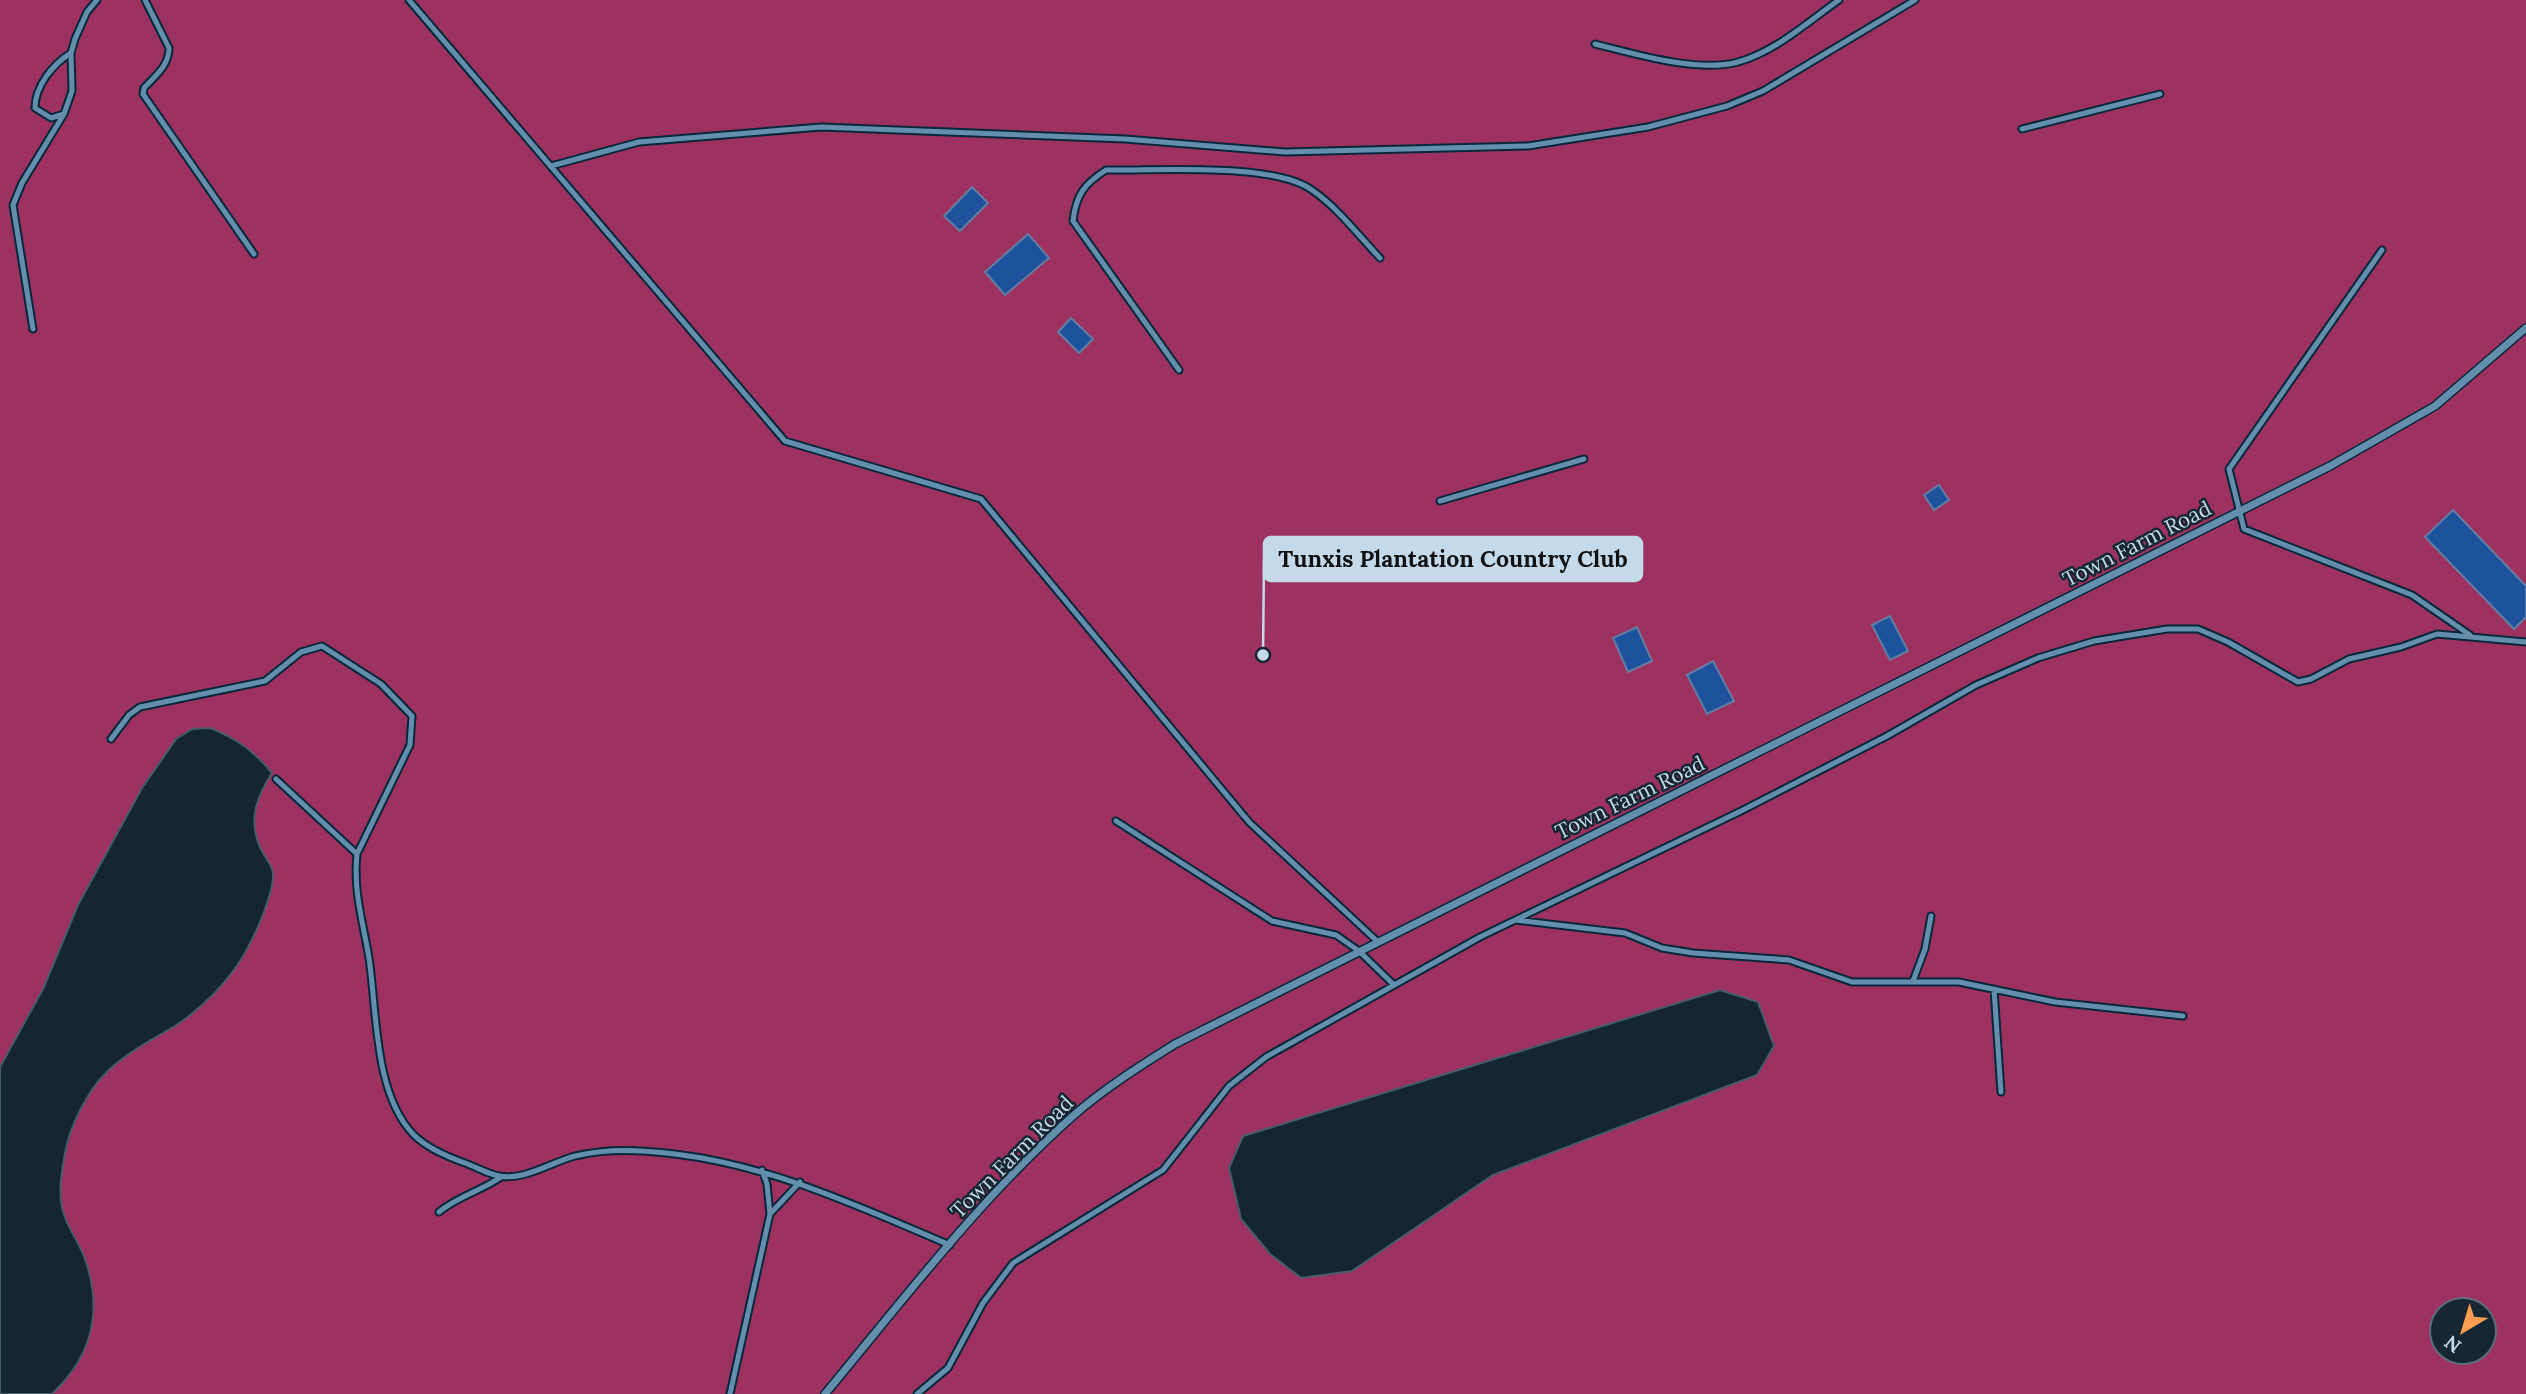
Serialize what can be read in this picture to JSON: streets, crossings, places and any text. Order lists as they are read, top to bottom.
{
  "streets": {
    "street": ["Town Farm Road"]
  },
  "places": ["Tunxis Plantation Country Club"],
  "north": "bottom left"
}
